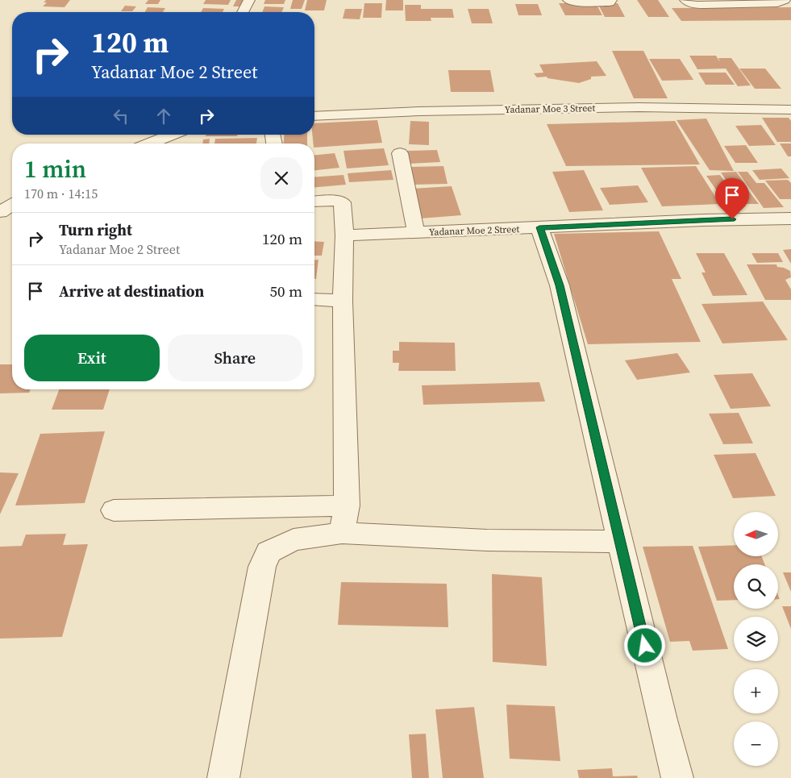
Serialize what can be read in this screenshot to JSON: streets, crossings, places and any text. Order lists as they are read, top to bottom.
{
  "streets": {
    "street": ["Yadanar Moe 3 Street", "Yadanar Moe 2 Street"]
  },
  "north": "left",
  "page": {
    "turn": ["120 m", "Yadanar Moe 2 Street"],
    "heading": ["1 min", "170 m · 14:15"],
    "list": [
      {
        "name": "Turn right",
        "note": "Yadanar Moe 2 Street",
        "value": "120 m"
      },
      {
        "name": "Arrive at destination",
        "value": "50 m"
      }
    ],
    "buttons": ["Exit", "Share"],
    "map_buttons": ["+", "−"]
  }
}
